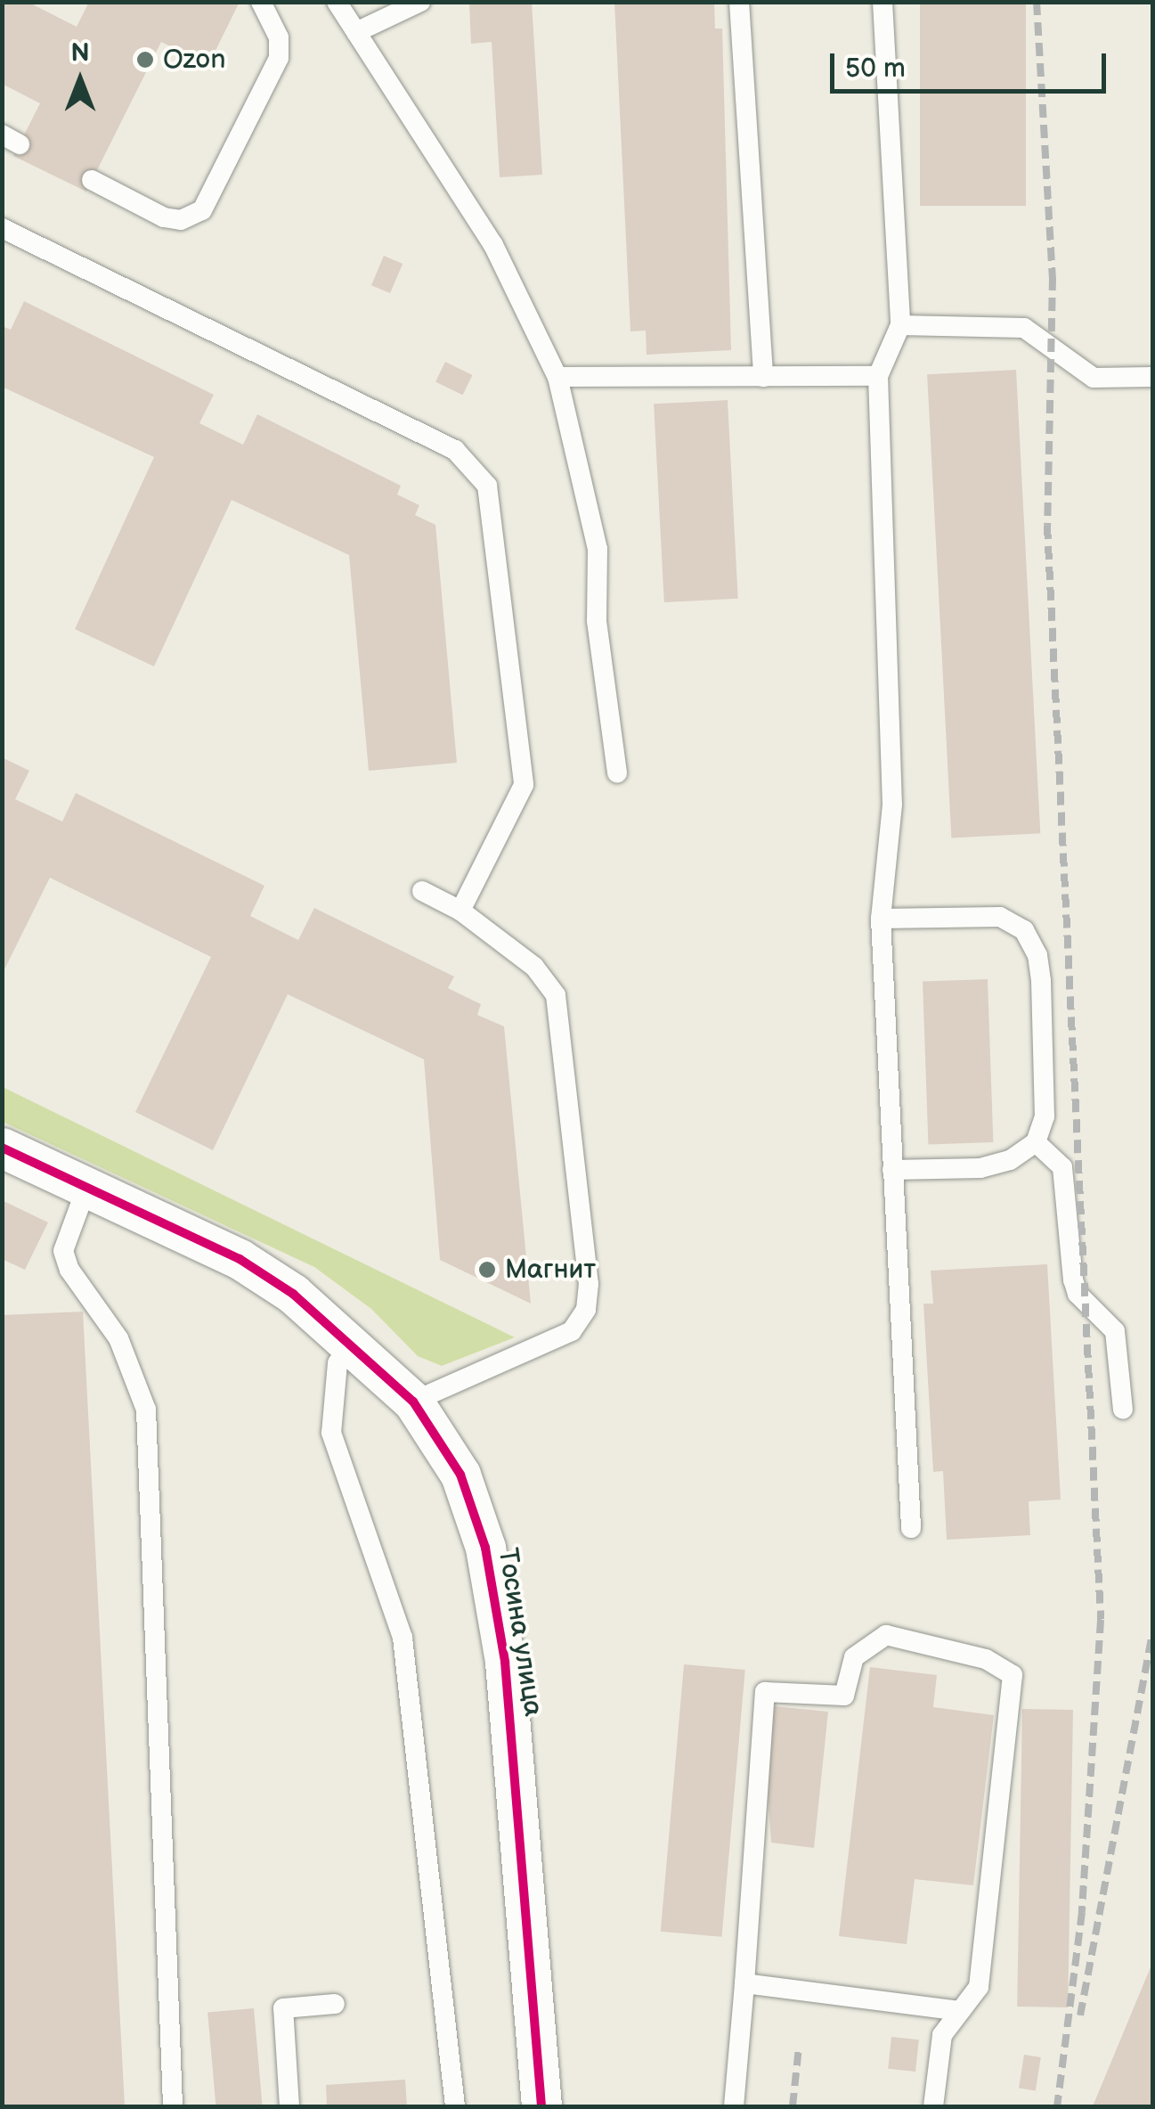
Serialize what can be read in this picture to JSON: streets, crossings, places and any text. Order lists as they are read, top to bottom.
{
  "streets": {
    "street": ["Тосина улица"]
  },
  "places": ["Ozon", "Магнит"],
  "scale_bar": "50 m",
  "north": "top"
}
